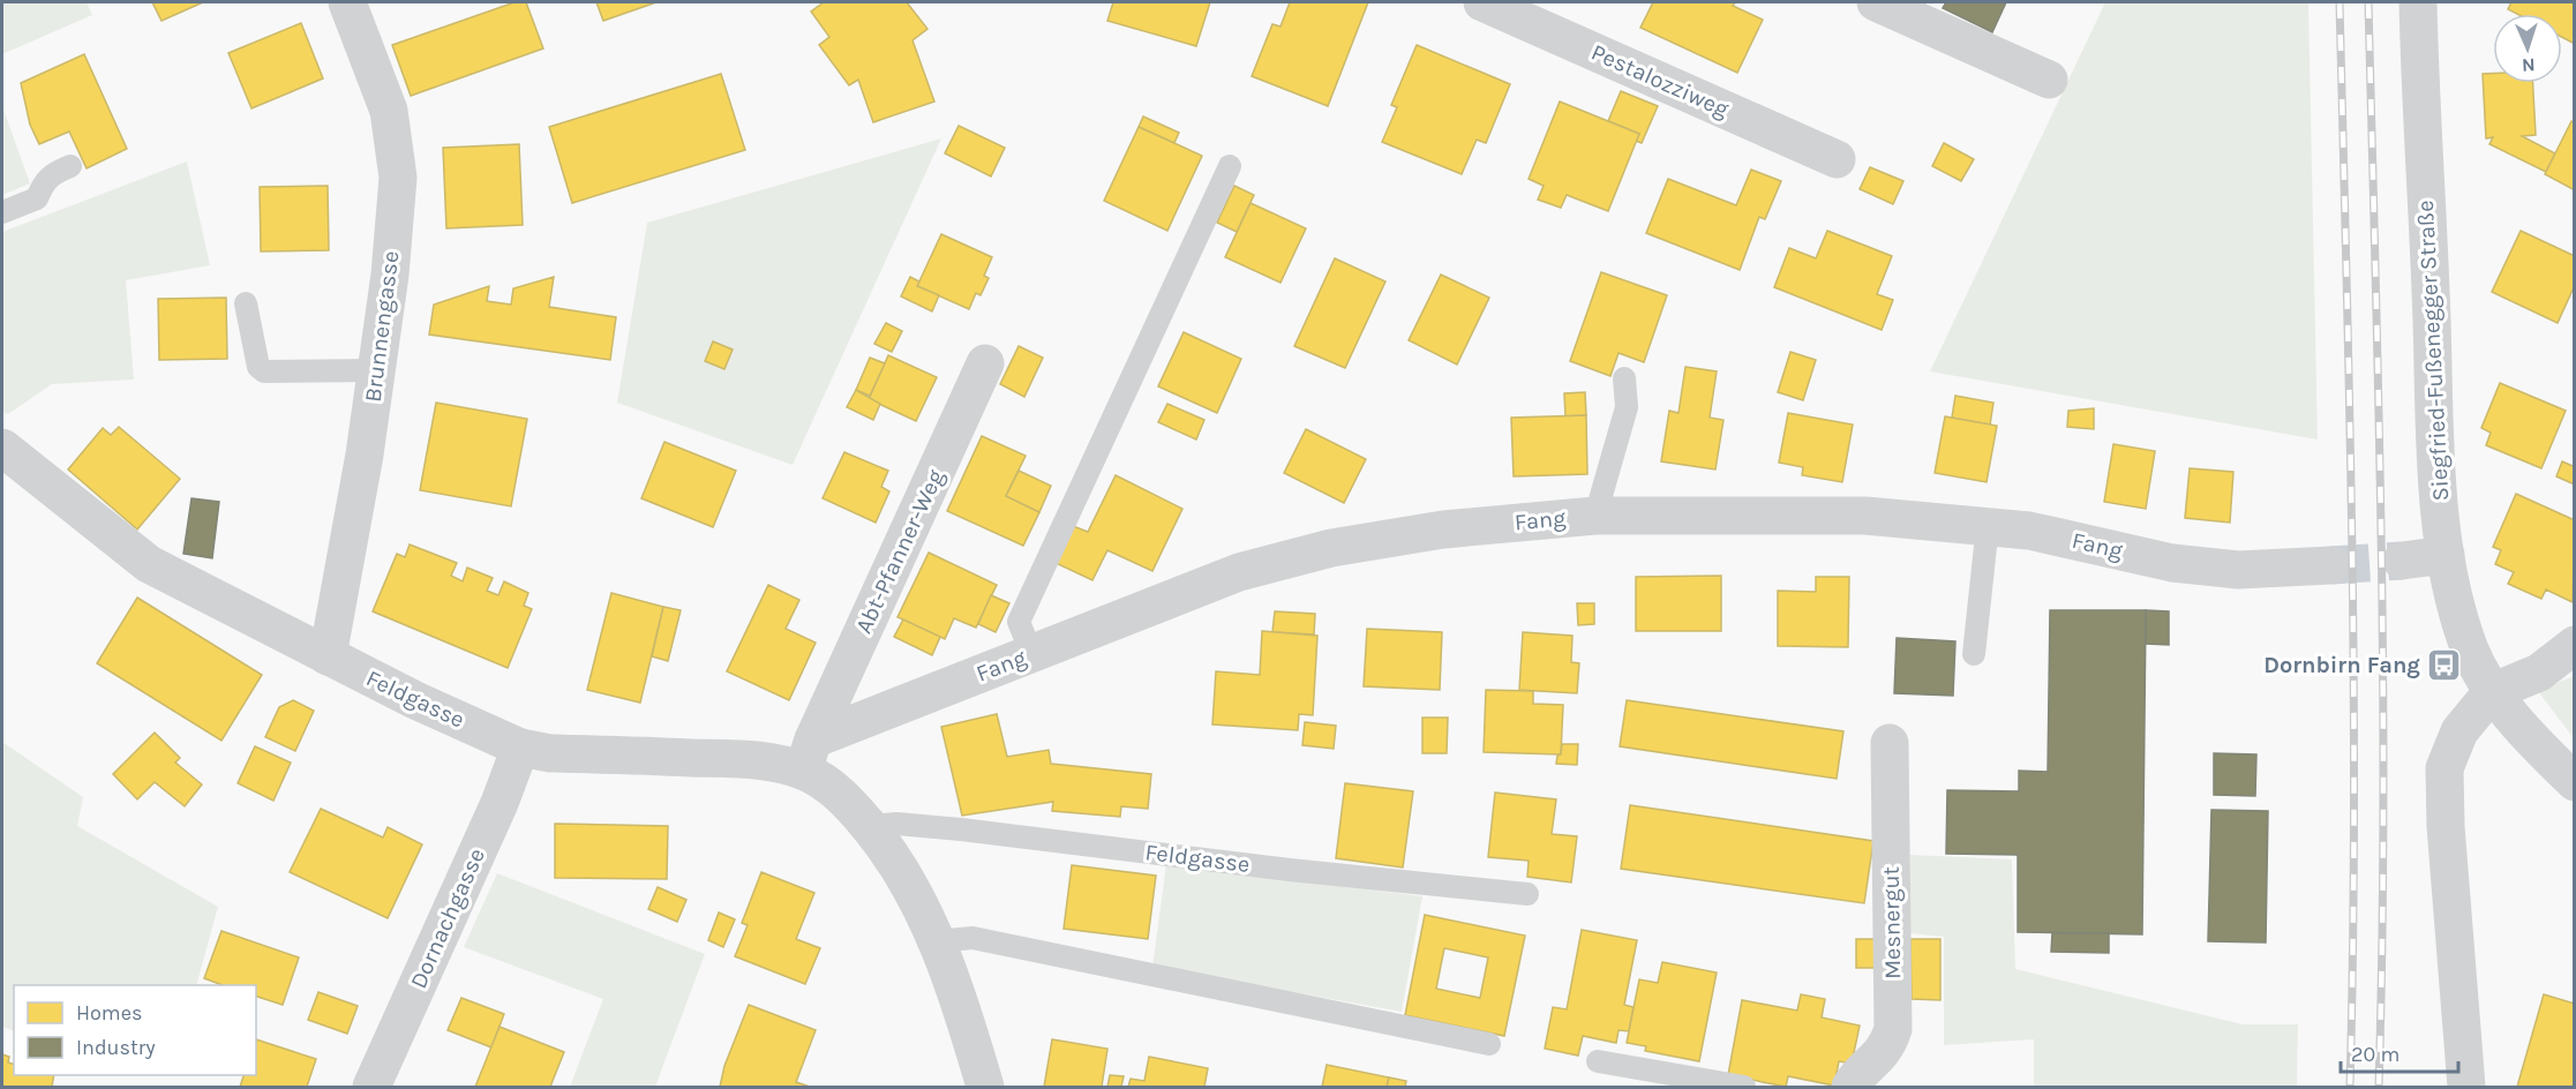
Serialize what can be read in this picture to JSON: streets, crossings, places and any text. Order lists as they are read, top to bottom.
{
  "streets": {
    "street": [
      "Pestalozziweg",
      "Brunnengasse",
      "Siegfried-Fußenegger Straße",
      "Fang",
      "Abt-Pfanner-Weg",
      "Feldgasse",
      "Dornachgasse",
      "Mesnergut"
    ]
  },
  "crossings": [
    ["Brunnengasse", "Feldgasse"],
    ["Fang", "Abt-Pfanner-Weg"],
    ["Fang", "Feldgasse"],
    ["Abt-Pfanner-Weg", "Feldgasse"],
    ["Feldgasse", "Dornachgasse"]
  ],
  "places": {
    "bus stop": ["Dornbirn Fang"]
  },
  "legend": ["Homes", "Industry"],
  "scale_bar": "20 m",
  "north": "bottom"
}
